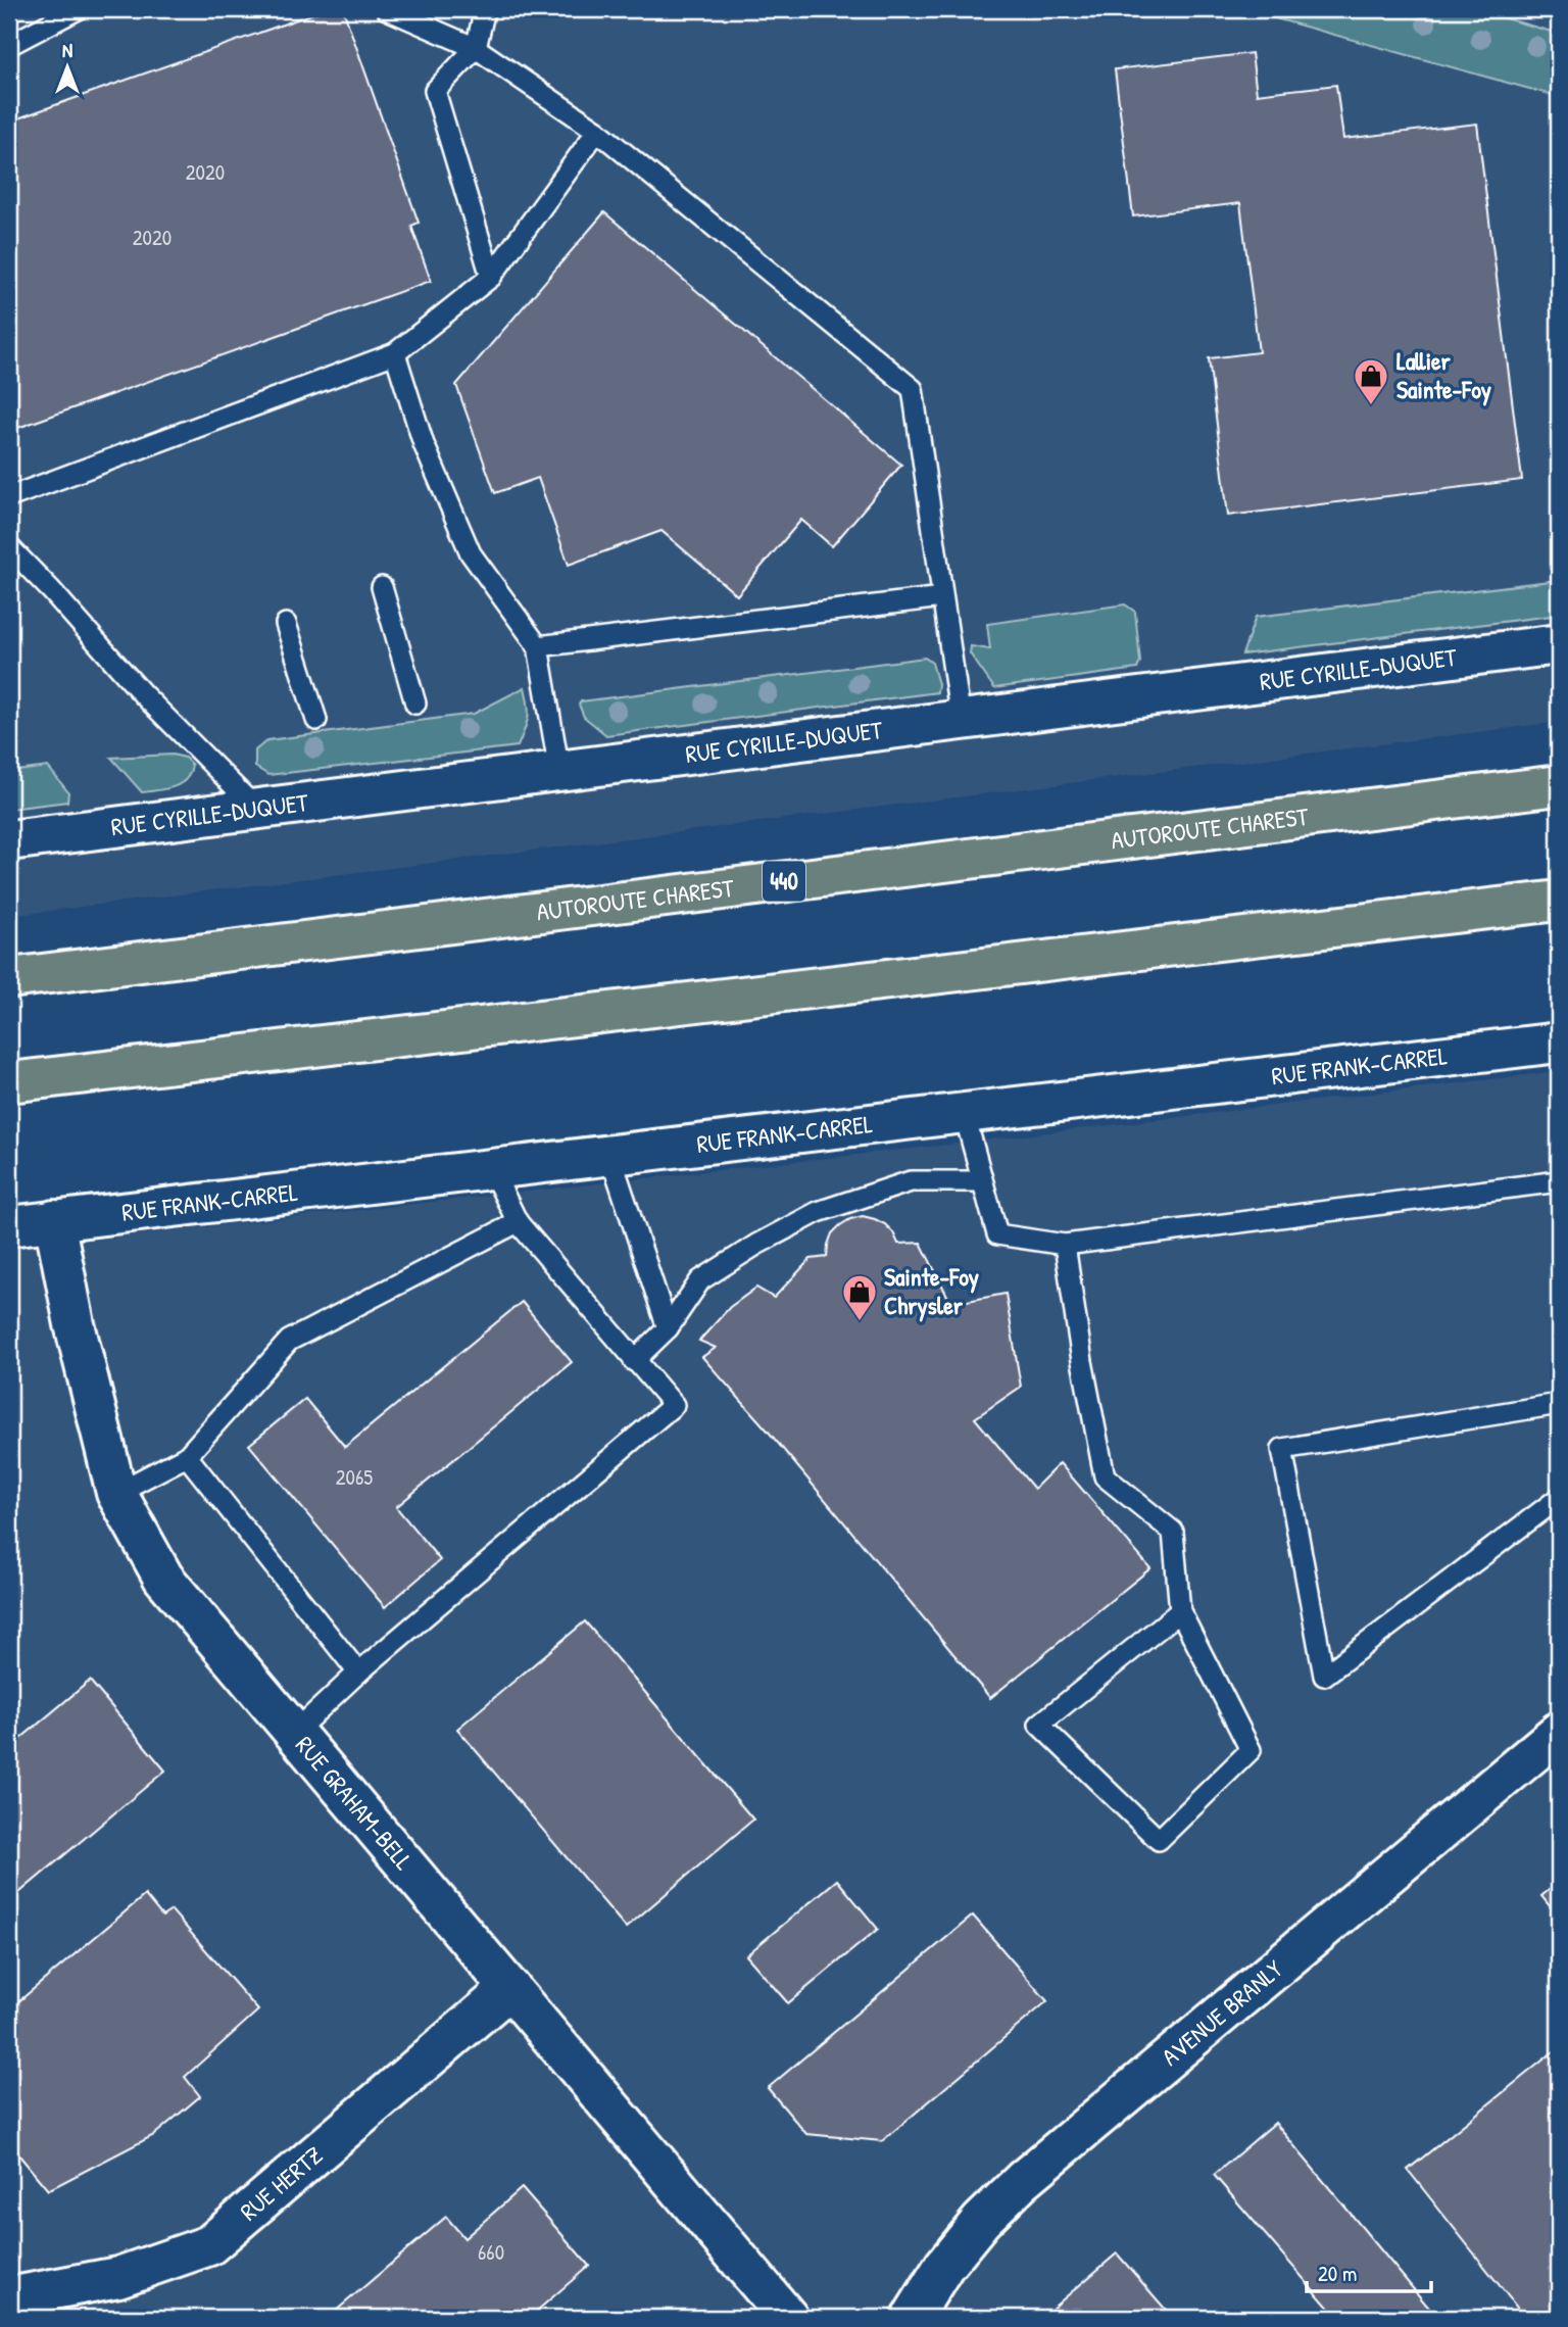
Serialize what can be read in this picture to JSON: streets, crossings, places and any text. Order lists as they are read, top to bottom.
{
  "streets": {
    "highway": ["AUTOROUTE CHAREST", "440"],
    "street": [
      "RUE CYRILLE-DUQUET",
      "RUE FRANK-CARREL",
      "RUE GRAHAM-BELL",
      "AVENUE BRANLY",
      "RUE HERTZ"
    ]
  },
  "crossings": [
    ["RUE FRANK-CARREL", "RUE GRAHAM-BELL"],
    ["RUE GRAHAM-BELL", "RUE HERTZ"]
  ],
  "places": {
    "shop": ["Lallier Sainte-Foy", "Sainte-Foy Chrysler"]
  },
  "house_numbers": [
    "2020",
    "2020",
    "2065",
    "660"
  ],
  "scale_bar": "20 m",
  "north": "top"
}
